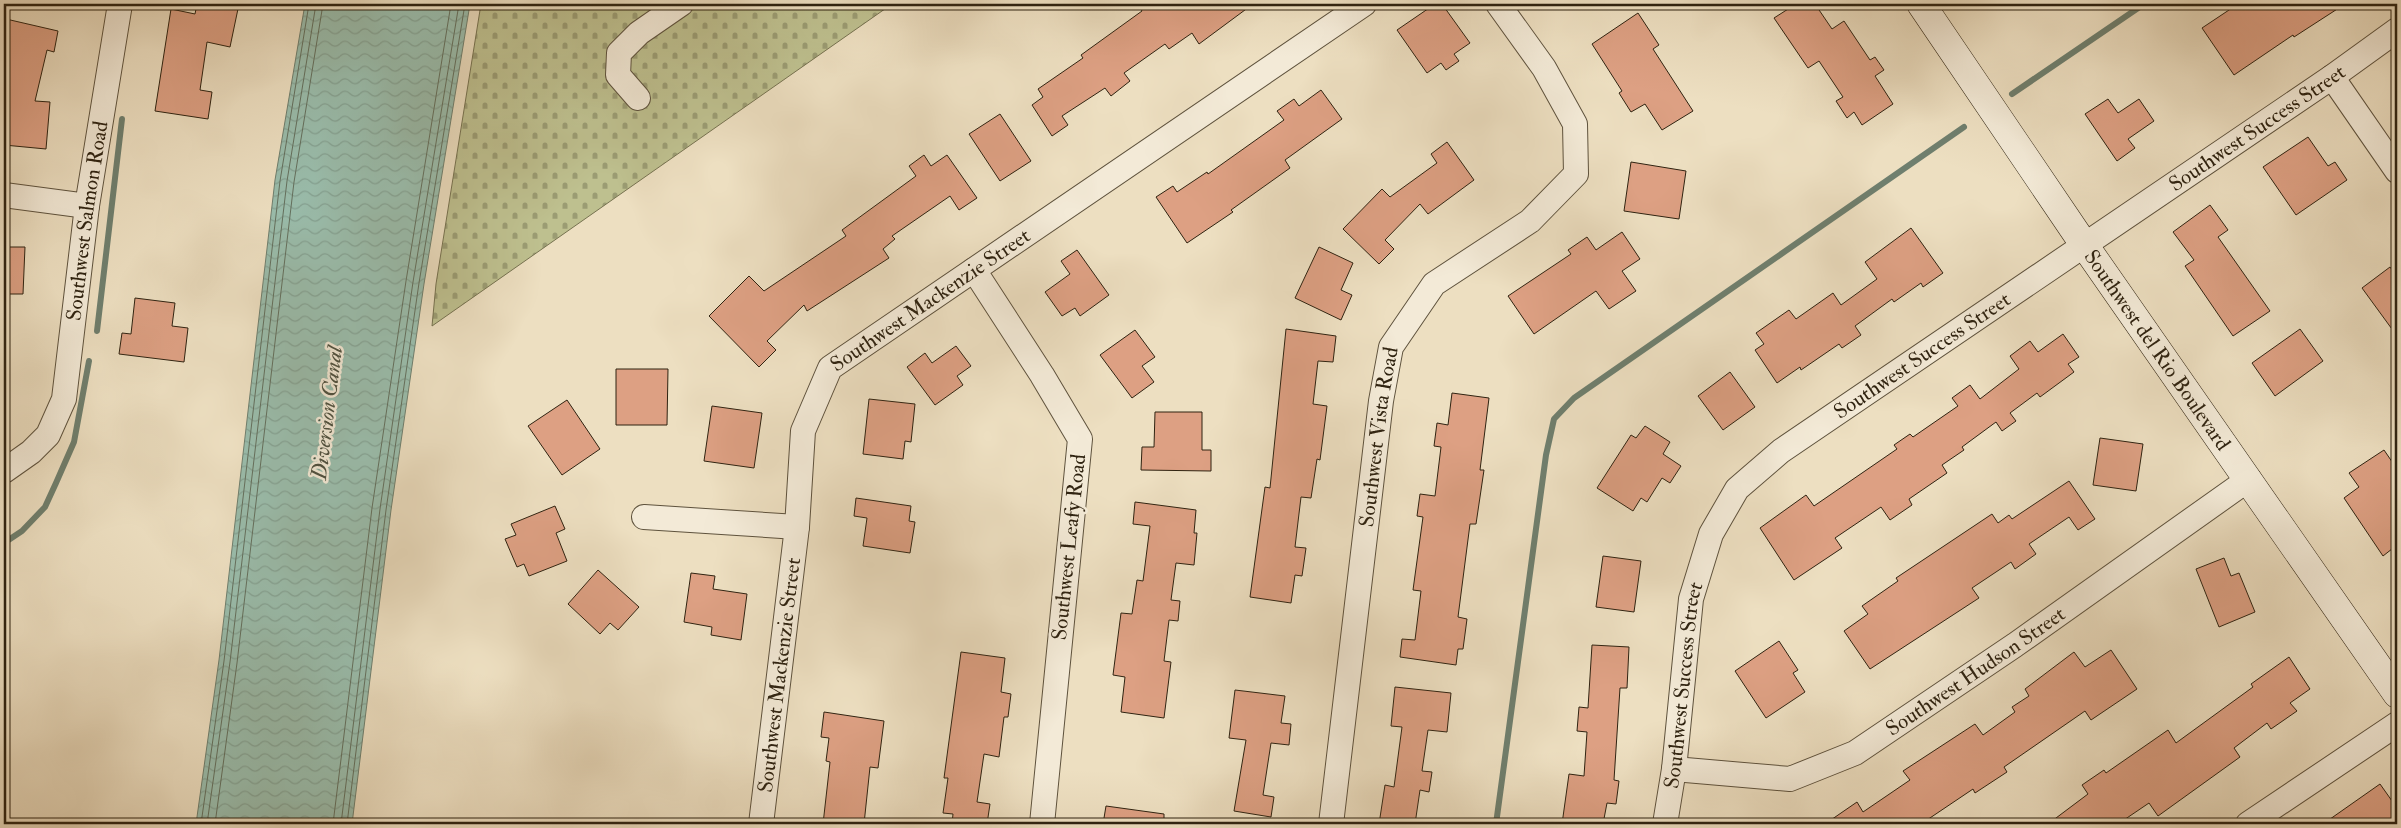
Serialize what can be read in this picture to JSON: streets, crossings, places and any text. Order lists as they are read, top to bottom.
{
  "streets": {
    "street": [
      "Southwest Success Street",
      "Southwest Salmon Road",
      "Southwest Mackenzie Street",
      "Southwest del Rio Boulevard",
      "Southwest Vista Road",
      "Southwest Leafy Road",
      "Southwest Hudson Street"
    ]
  },
  "crossings": [
    ["Southwest Success Street", "Southwest del Rio Boulevard"],
    ["Southwest Success Street", "Southwest Hudson Street"],
    ["Southwest Mackenzie Street", "Southwest Leafy Road"],
    ["Southwest del Rio Boulevard", "Southwest Hudson Street"]
  ],
  "water": ["Diversion Canal"]
}
